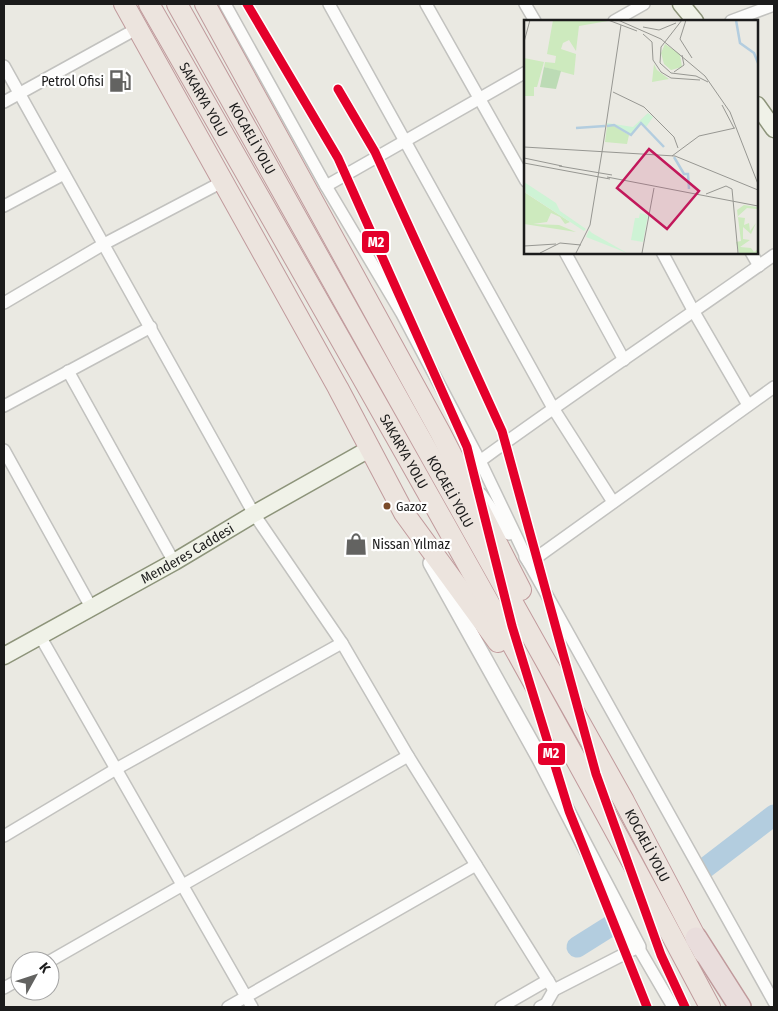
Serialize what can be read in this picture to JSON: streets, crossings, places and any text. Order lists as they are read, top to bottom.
{
  "streets": {
    "highway": ["SAKARYA YOLU", "KOCAELİ YOLU"],
    "main road": ["Menderes Caddesi"]
  },
  "places": {
    "fuel station": ["Petrol Ofisi"],
    "other": ["Gazoz"],
    "shop": ["Nissan Yılmaz"]
  },
  "lines": ["transit line M2"],
  "north": "top right"
}
